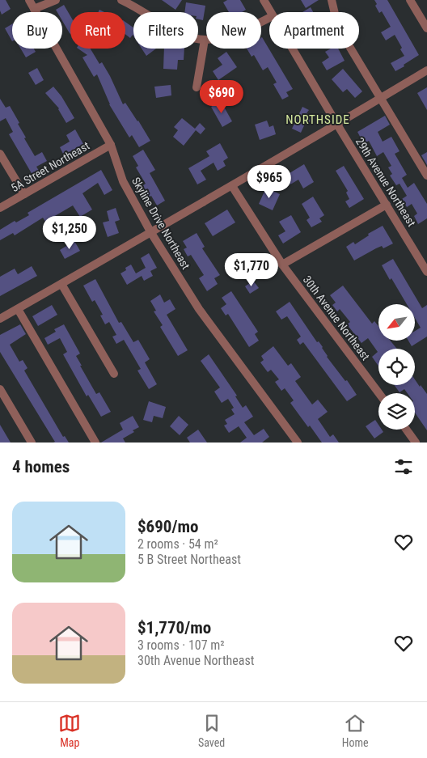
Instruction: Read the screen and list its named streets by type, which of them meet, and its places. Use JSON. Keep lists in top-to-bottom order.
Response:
{
  "streets": {
    "street": [
      "5A Street Northeast",
      "29th Avenue Northeast",
      "Skyline Drive Northeast",
      "30th Avenue Northeast"
    ]
  },
  "crossings": [
    ["5A Street Northeast", "Skyline Drive Northeast"]
  ],
  "districts": ["NORTHSIDE"],
  "north": "bottom left",
  "page": {
    "chip": [
      "Buy",
      "Rent",
      "Filters",
      "New",
      "Apartment"
    ],
    "price": [
      "$690",
      "$965",
      "$1,250",
      "$1,770"
    ],
    "heading": "4 homes",
    "list": [
      {
        "name": "$690/mo",
        "note": "2 rooms · 54 m² · 5 B Street Northeast"
      },
      {
        "name": "$1,770/mo",
        "note": "3 rooms · 107 m² · 30th Avenue Northeast"
      }
    ],
    "tabs": ["Map", "Saved", "Home"]
  }
}
